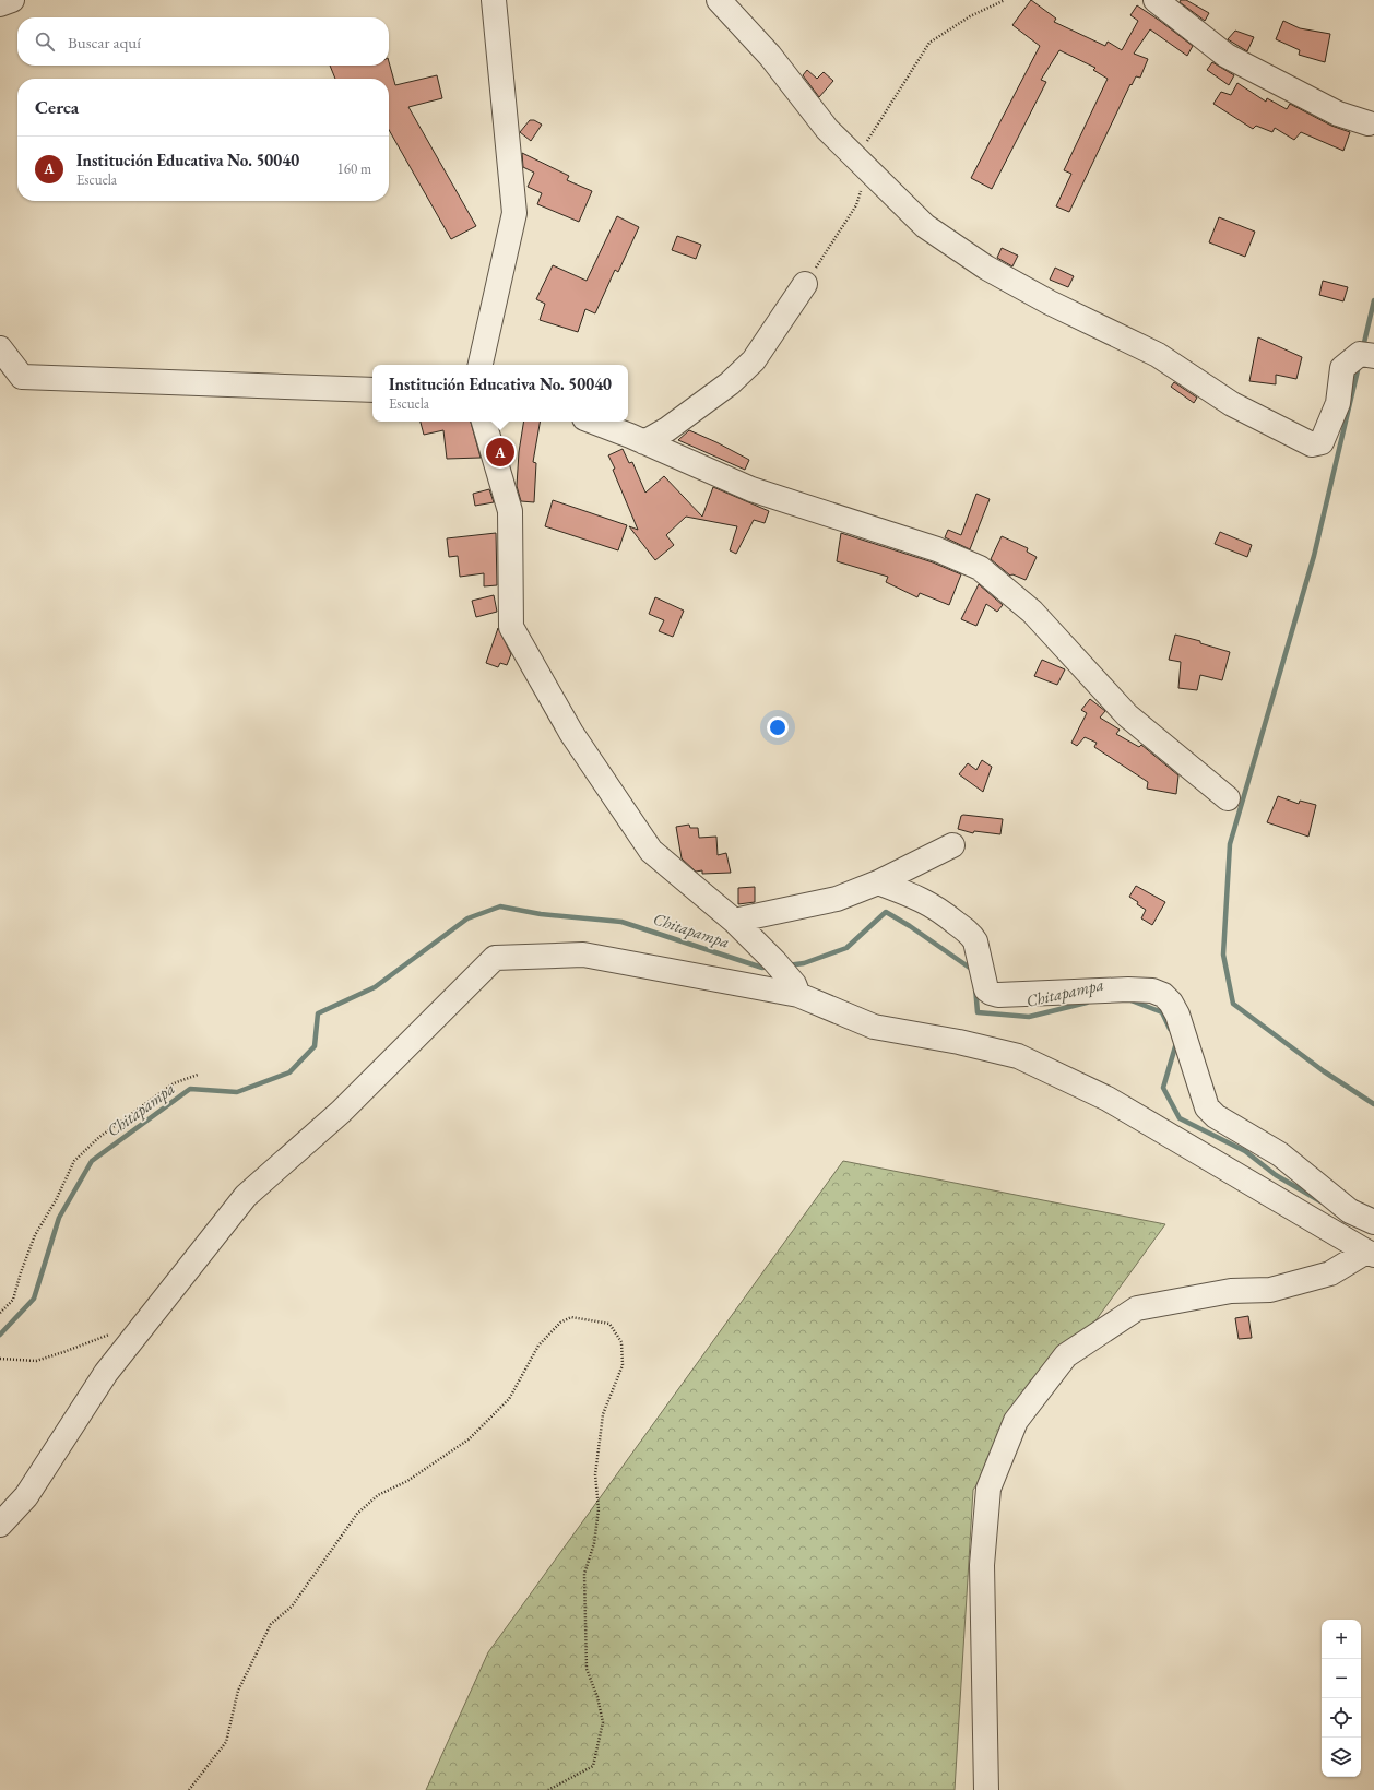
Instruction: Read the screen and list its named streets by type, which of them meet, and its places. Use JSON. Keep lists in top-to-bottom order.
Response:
{
  "water": ["Chitapampa"],
  "page": {
    "search": "Buscar aquí",
    "heading": "Cerca",
    "list": [
      {
        "mark": "A",
        "name": "Institución Educativa No. 50040",
        "note": "Escuela",
        "value": "160 m"
      }
    ],
    "popup": ["Institución Educativa No. 50040", "Escuela"],
    "pins": "A",
    "map_buttons": ["+", "−"]
  }
}
